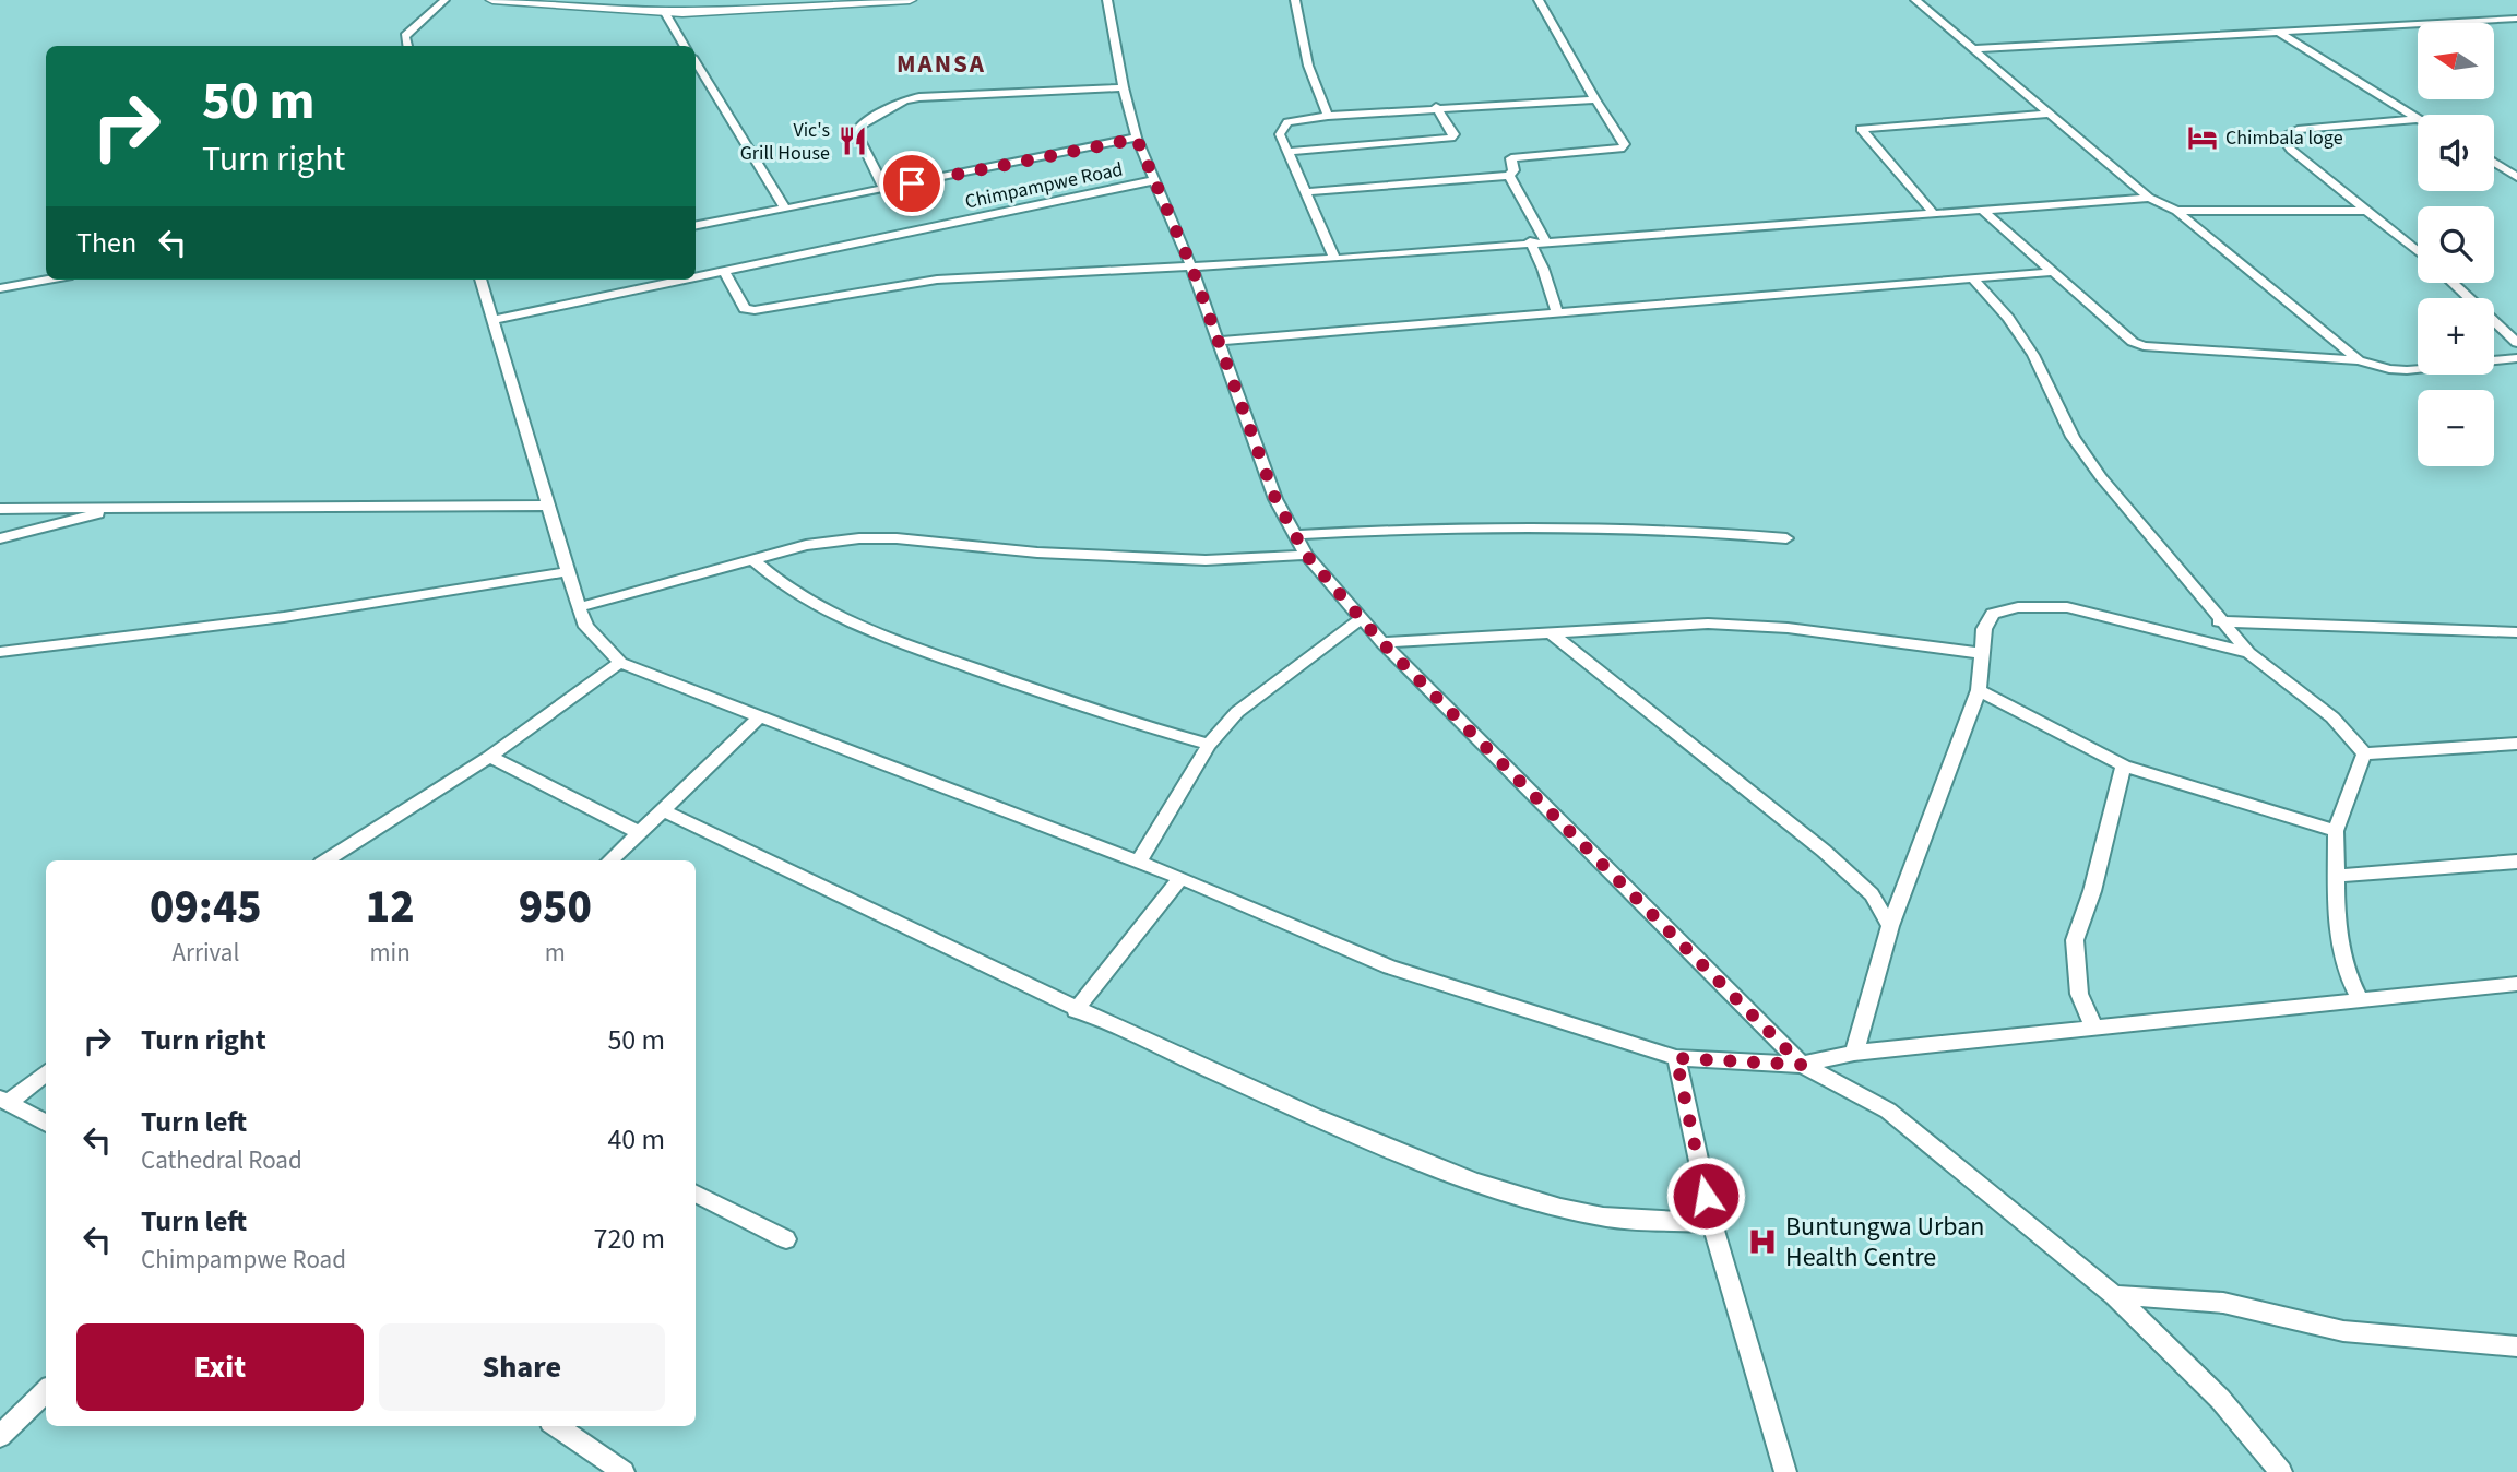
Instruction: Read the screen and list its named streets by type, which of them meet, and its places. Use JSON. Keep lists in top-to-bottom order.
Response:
{
  "streets": {
    "street": ["Chimpampwe Road"]
  },
  "districts": ["MANSA"],
  "places": {
    "hotel": ["Chimbala loge"],
    "restaurant": ["Vic's Grill House"],
    "hospital": ["Buntungwa Urban Health Centre"]
  },
  "north": "left",
  "page": {
    "map_buttons": ["+", "−"],
    "turn": ["50 m", "Turn right"],
    "then": "Then",
    "eta": [
      "09:45",
      "Arrival",
      "12",
      "min",
      "950",
      "m"
    ],
    "list": [
      {
        "name": "Turn right",
        "value": "50 m"
      },
      {
        "name": "Turn left",
        "note": "Cathedral Road",
        "value": "40 m"
      },
      {
        "name": "Turn left",
        "note": "Chimpampwe Road",
        "value": "720 m"
      }
    ],
    "buttons": ["Exit", "Share"]
  }
}
